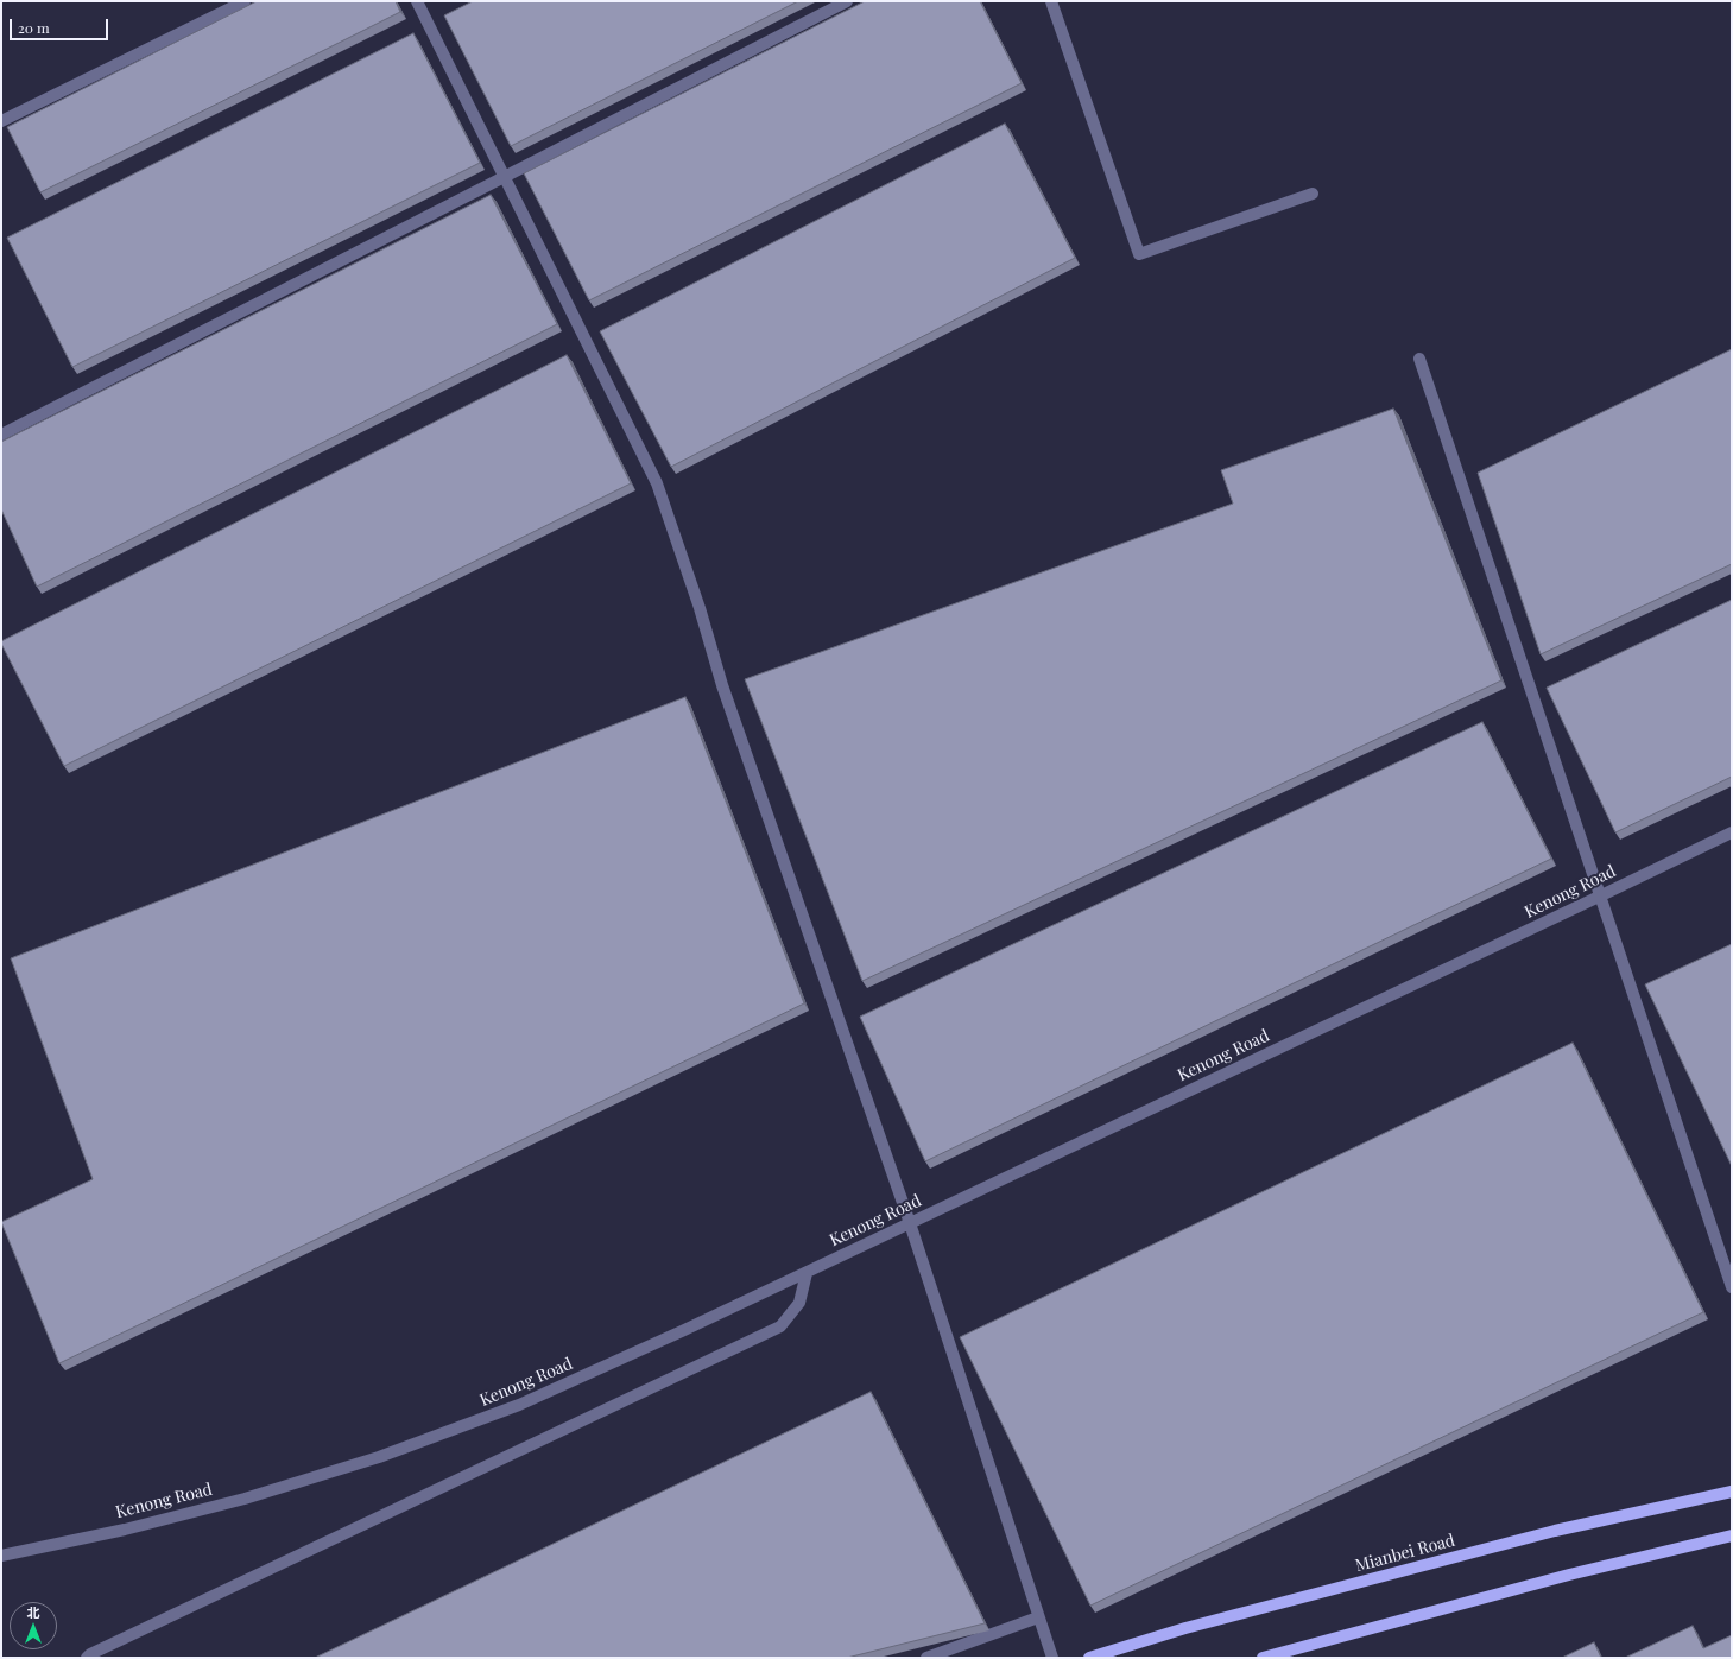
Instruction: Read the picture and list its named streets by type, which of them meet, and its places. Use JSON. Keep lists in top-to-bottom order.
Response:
{
  "streets": {
    "main road": ["Mianbei Road"],
    "street": ["Kenong Road"]
  },
  "scale_bar": "20 m",
  "north": "top"
}
